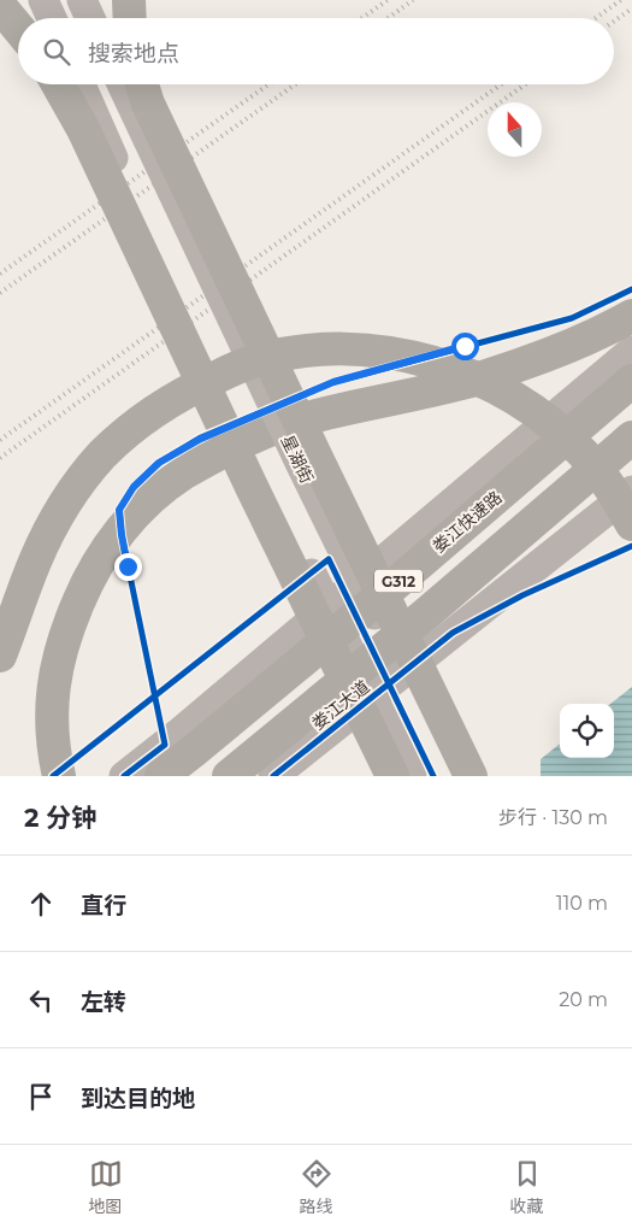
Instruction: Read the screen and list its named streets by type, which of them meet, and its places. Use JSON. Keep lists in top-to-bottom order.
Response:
{
  "streets": {
    "highway": ["娄江快速路", "G312"],
    "main road": ["星湖街", "娄江大道"]
  },
  "north": "top",
  "page": {
    "search": "搜索地点",
    "heading": ["2 分钟", "步行 · 130 m"],
    "list": [
      ["直行", "110 m"],
      ["左转", "20 m"],
      "到达目的地"
    ],
    "nav": ["地图", "路线", "收藏"]
  }
}
